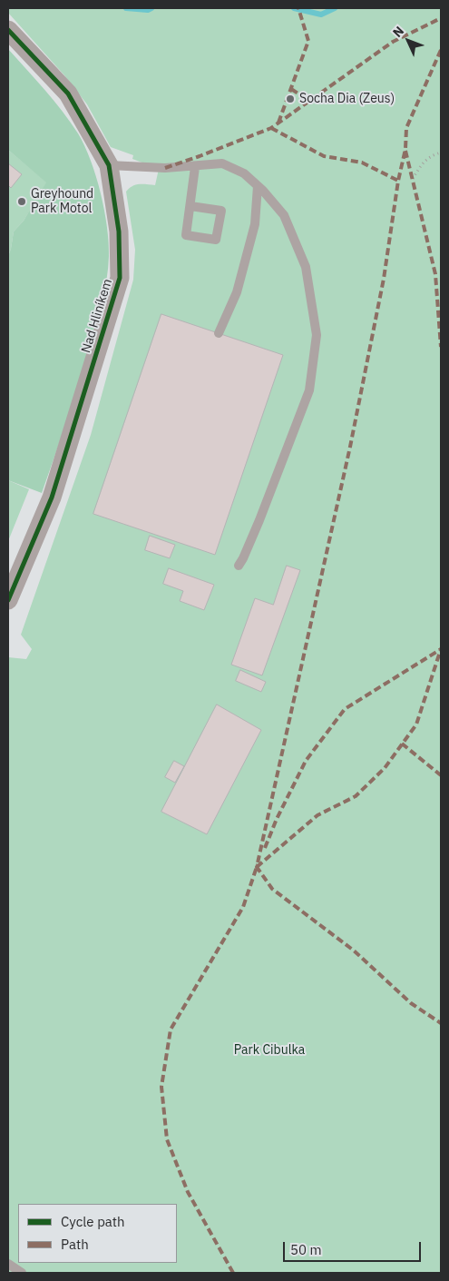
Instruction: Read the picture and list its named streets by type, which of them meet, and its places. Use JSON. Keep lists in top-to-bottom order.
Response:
{
  "streets": {
    "street": ["Nad Hliníkem"]
  },
  "parks": ["Park Cibulka"],
  "places": ["Socha Dia (Zeus)", "Greyhound Park Motol"],
  "legend": ["Cycle path", "Path"],
  "scale_bar": "50 m",
  "north": "top left"
}
